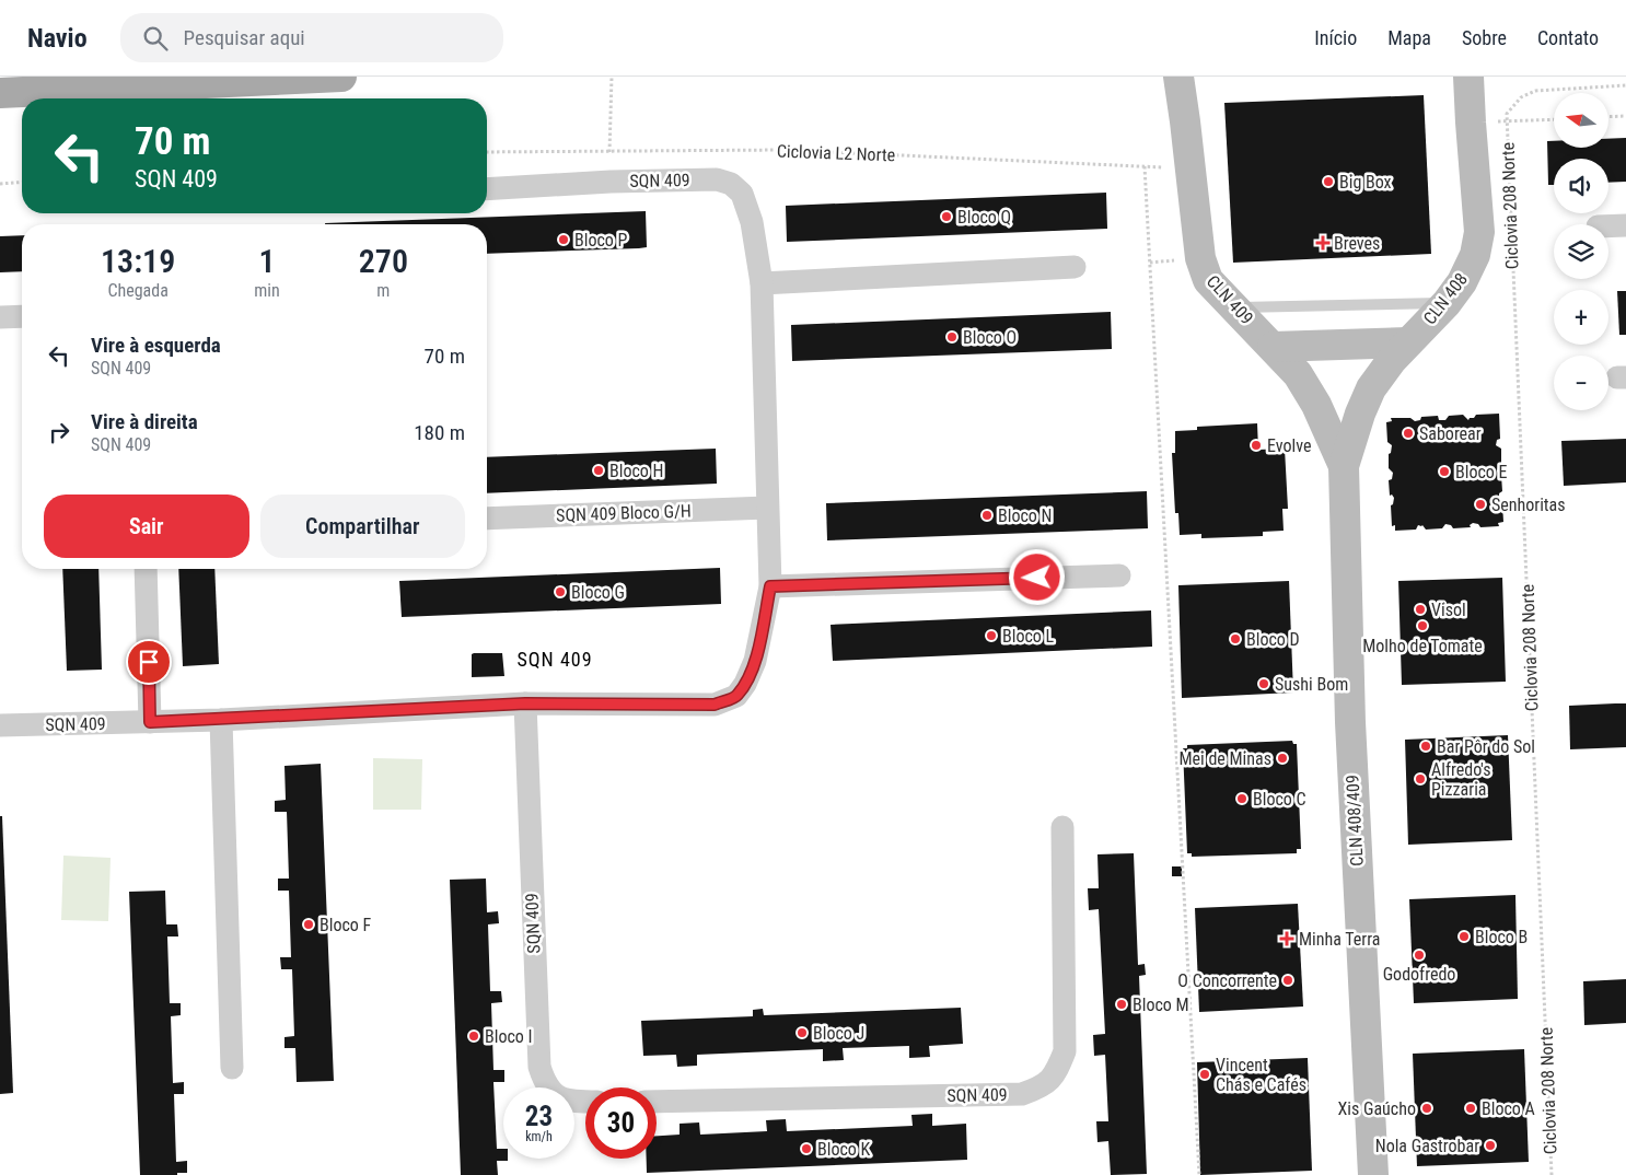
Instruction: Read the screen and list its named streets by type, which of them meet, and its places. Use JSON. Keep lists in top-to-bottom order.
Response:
{
  "streets": {
    "street": [
      "SQN 409",
      "CLN 408",
      "CLN 409",
      "SQN 409 Bloco G/H",
      "CLN 408/409"
    ],
    "path": ["Ciclovia L2 Norte", "Ciclovia 208 Norte"]
  },
  "crossings": [
    ["Ciclovia L2 Norte", "CLN 409"],
    ["SQN 409", "SQN 409 Bloco G/H"],
    ["CLN 408", "CLN 409"],
    ["CLN 408", "CLN 408/409"],
    ["CLN 409", "CLN 408/409"]
  ],
  "districts": ["SQN 409"],
  "places": {
    "other": [
      "Big Box",
      "Bloco Q",
      "Bloco P",
      "Bloco O",
      "Saborear",
      "Evolve",
      "Bloco H",
      "Bloco E",
      "Senhoritas",
      "Bloco N",
      "Bloco G",
      "Visol",
      "Molho de Tomate",
      "Bloco L",
      "Bloco D",
      "Sushi Bom",
      "Bar Pôr do Sol",
      "Mei de Minas",
      "Alfredo's Pizzaria",
      "Bloco C",
      "Bloco F",
      "Bloco B",
      "Godofredo",
      "O Concorrente",
      "Bloco M",
      "Bloco J",
      "Bloco I",
      "Vincent Chás e Cafés",
      "Xis Gaúcho",
      "Bloco A",
      "Nola Gastrobar",
      "Bloco K"
    ],
    "health": ["Breves", "Minha Terra"]
  },
  "north": "left",
  "page": {
    "header": "Navio",
    "search": "Pesquisar aqui",
    "nav": [
      "Início",
      "Mapa",
      "Sobre",
      "Contato"
    ],
    "map_buttons": ["+", "−"],
    "turn": ["70 m", "SQN 409"],
    "eta": [
      "13:19",
      "Chegada",
      "1",
      "min",
      "270",
      "m"
    ],
    "list": [
      {
        "name": "Vire à esquerda",
        "note": "SQN 409",
        "value": "70 m"
      },
      {
        "name": "Vire à direita",
        "note": "SQN 409",
        "value": "180 m"
      }
    ],
    "buttons": ["Sair", "Compartilhar"],
    "speed": "23 km/h",
    "limit": "30"
  }
}
